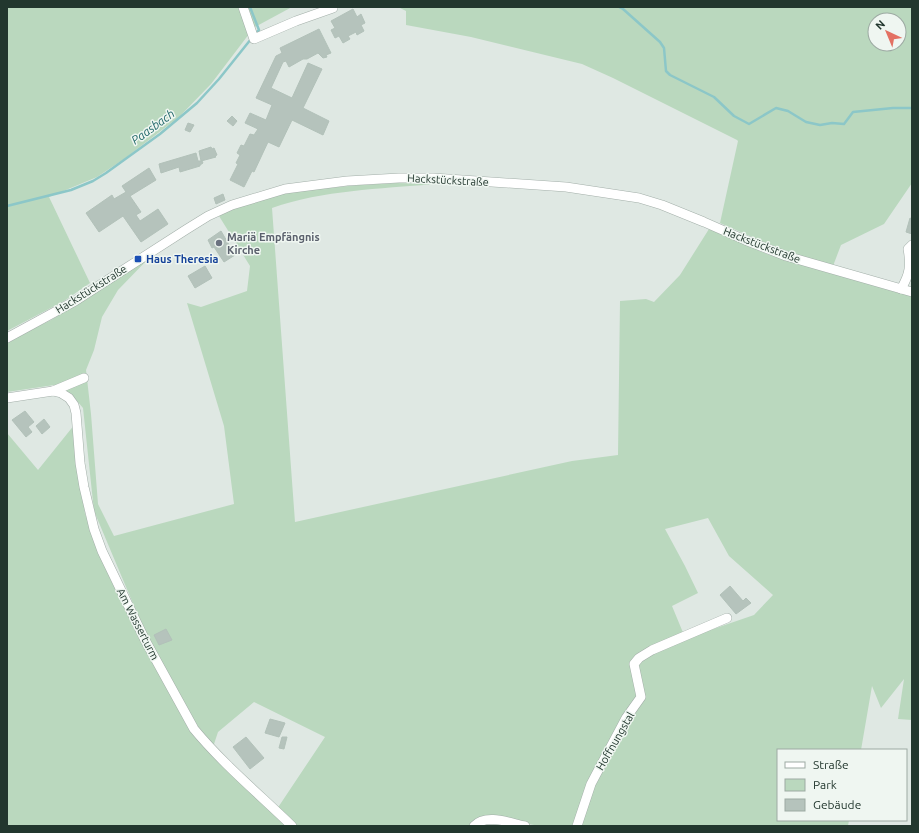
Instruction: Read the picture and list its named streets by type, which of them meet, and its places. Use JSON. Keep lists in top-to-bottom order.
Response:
{
  "streets": {
    "street": ["Hackstückstraße", "Am Wasserturm", "Hoffnungstal"]
  },
  "water": ["Paasbach"],
  "places": {
    "other": ["Mariä Empfängnis Kirche"],
    "transit": ["Haus Theresia"]
  },
  "legend": ["Straße", "Park", "Gebäude"],
  "north": "top left"
}
